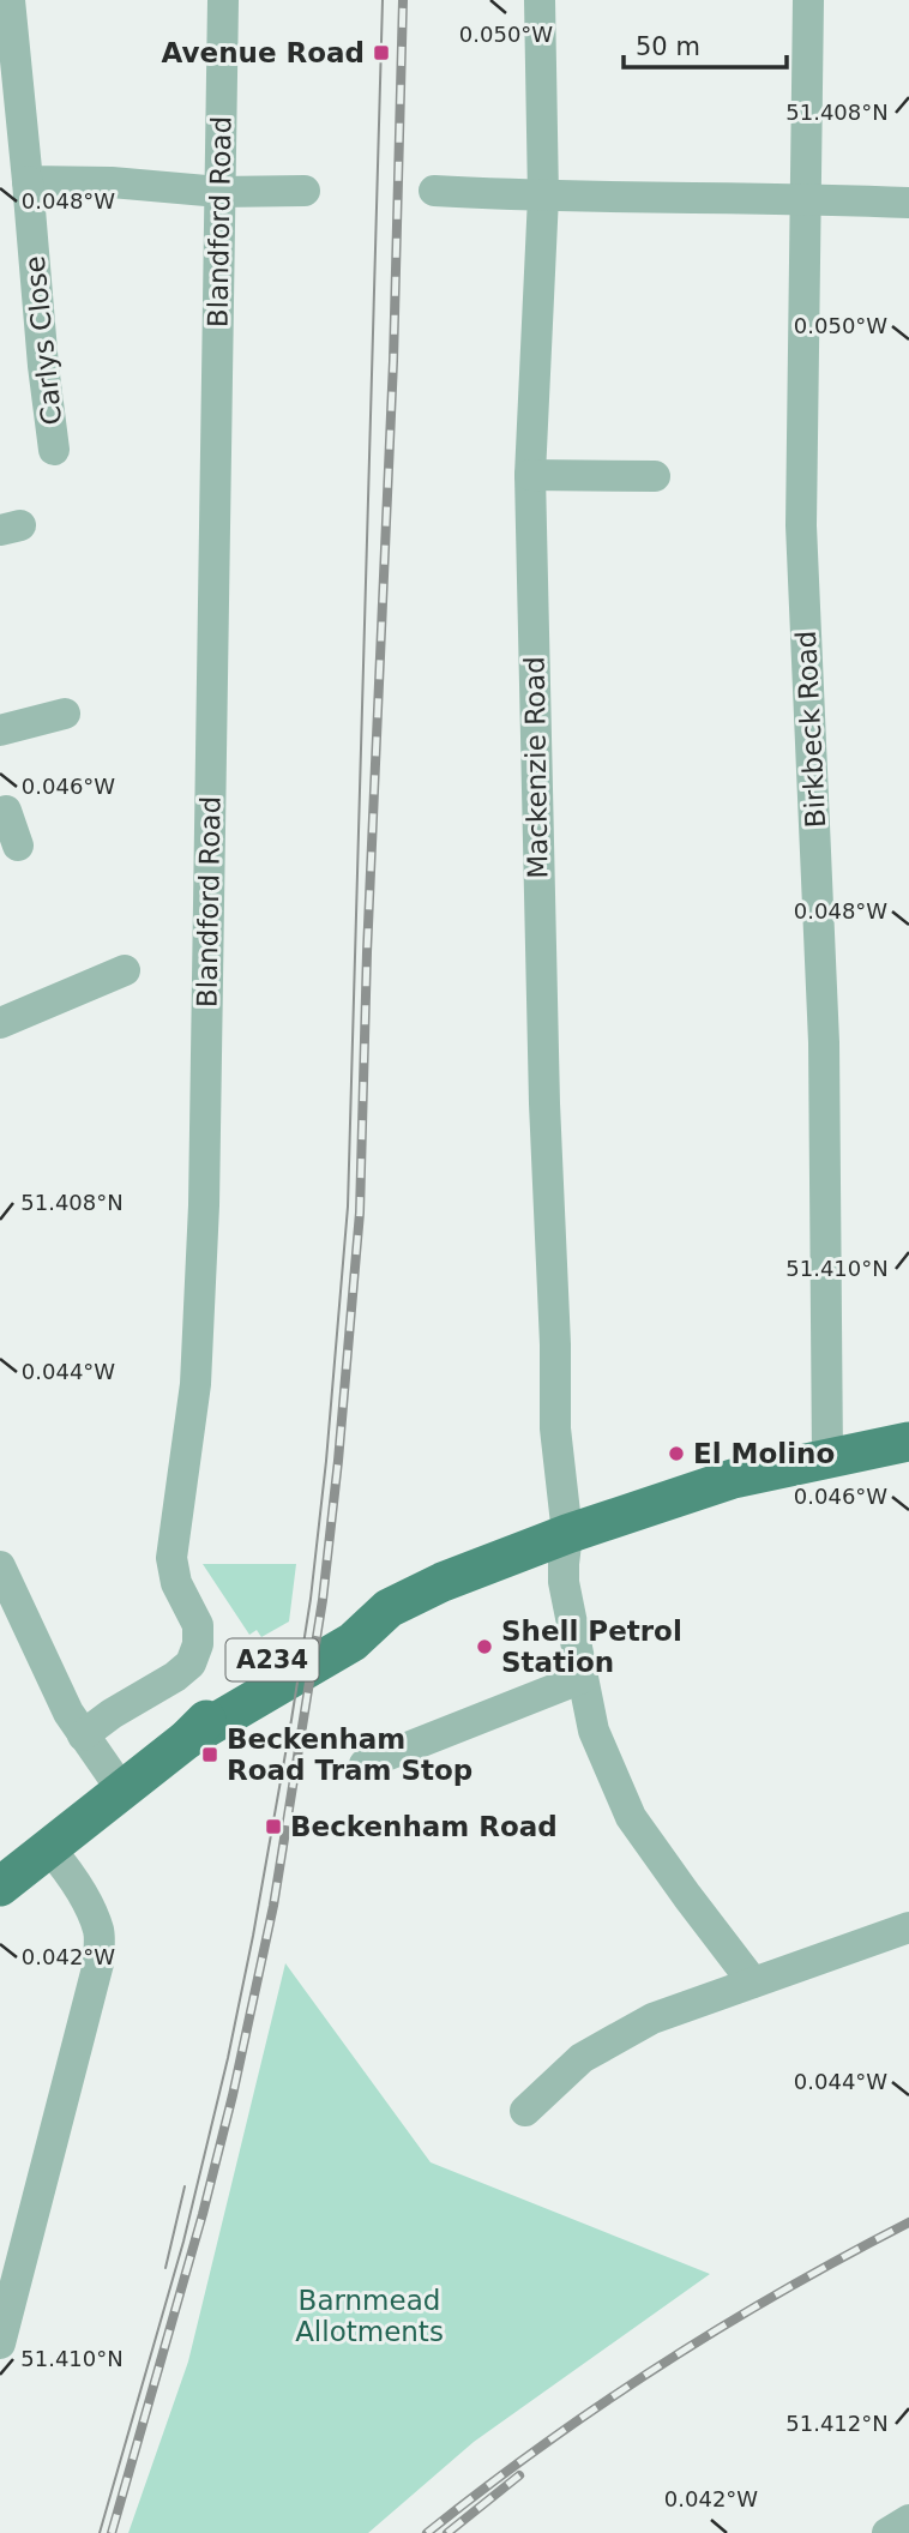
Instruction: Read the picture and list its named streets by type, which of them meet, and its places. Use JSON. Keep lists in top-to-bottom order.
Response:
{
  "streets": {
    "main road": ["A234"],
    "street": [
      "Blandford Road",
      "Carlys Close",
      "Birkbeck Road",
      "Mackenzie Road"
    ]
  },
  "crossings": [
    ["Birkbeck Road", "A234"],
    ["Mackenzie Road", "A234"]
  ],
  "parks": ["Barnmead Allotments"],
  "places": {
    "transit": ["Avenue Road", "Beckenham Road Tram Stop", "Beckenham Road"],
    "other": ["El Molino", "Shell Petrol Station"]
  },
  "scale_bar": "50 m",
  "coordinates": [
    "0.050°W",
    "51.408°N",
    "0.048°W",
    "0.046°W",
    "51.410°N",
    "0.044°W",
    "0.042°W",
    "51.412°N"
  ]
}
